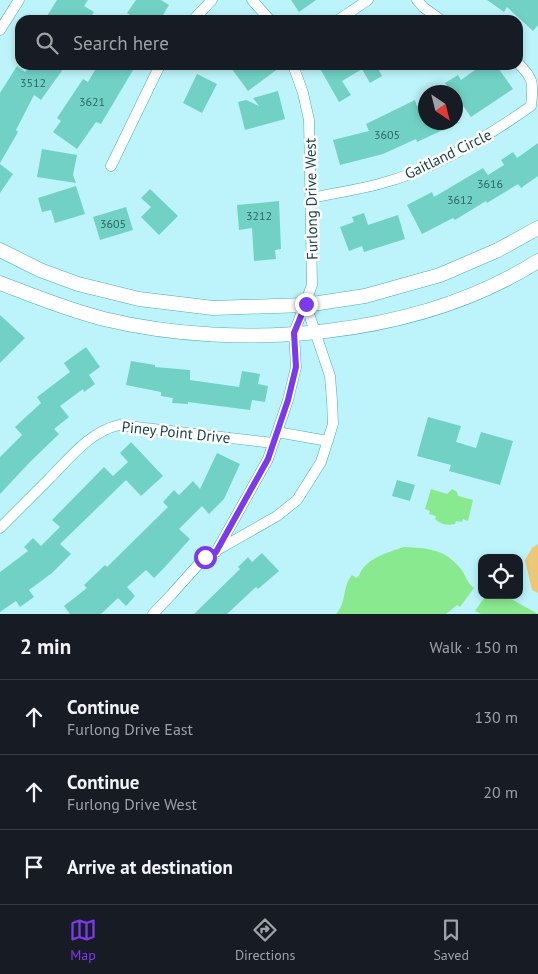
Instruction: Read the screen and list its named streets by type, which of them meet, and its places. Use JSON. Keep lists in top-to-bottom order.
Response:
{
  "streets": {
    "street": ["Gaitland Circle", "Furlong Drive West", "Piney Point Drive"]
  },
  "crossings": [
    ["Gaitland Circle", "Furlong Drive West"]
  ],
  "house_numbers": [
    "3512",
    "3621",
    "3605",
    "3616",
    "3612",
    "3212",
    "3605"
  ],
  "north": "bottom right",
  "page": {
    "search": "Search here",
    "heading": ["2 min", "Walk · 150 m"],
    "list": [
      ["Continue", "Furlong Drive East", "130 m"],
      ["Continue", "Furlong Drive West", "20 m"],
      "Arrive at destination"
    ],
    "nav": ["Map", "Directions", "Saved"]
  }
}
